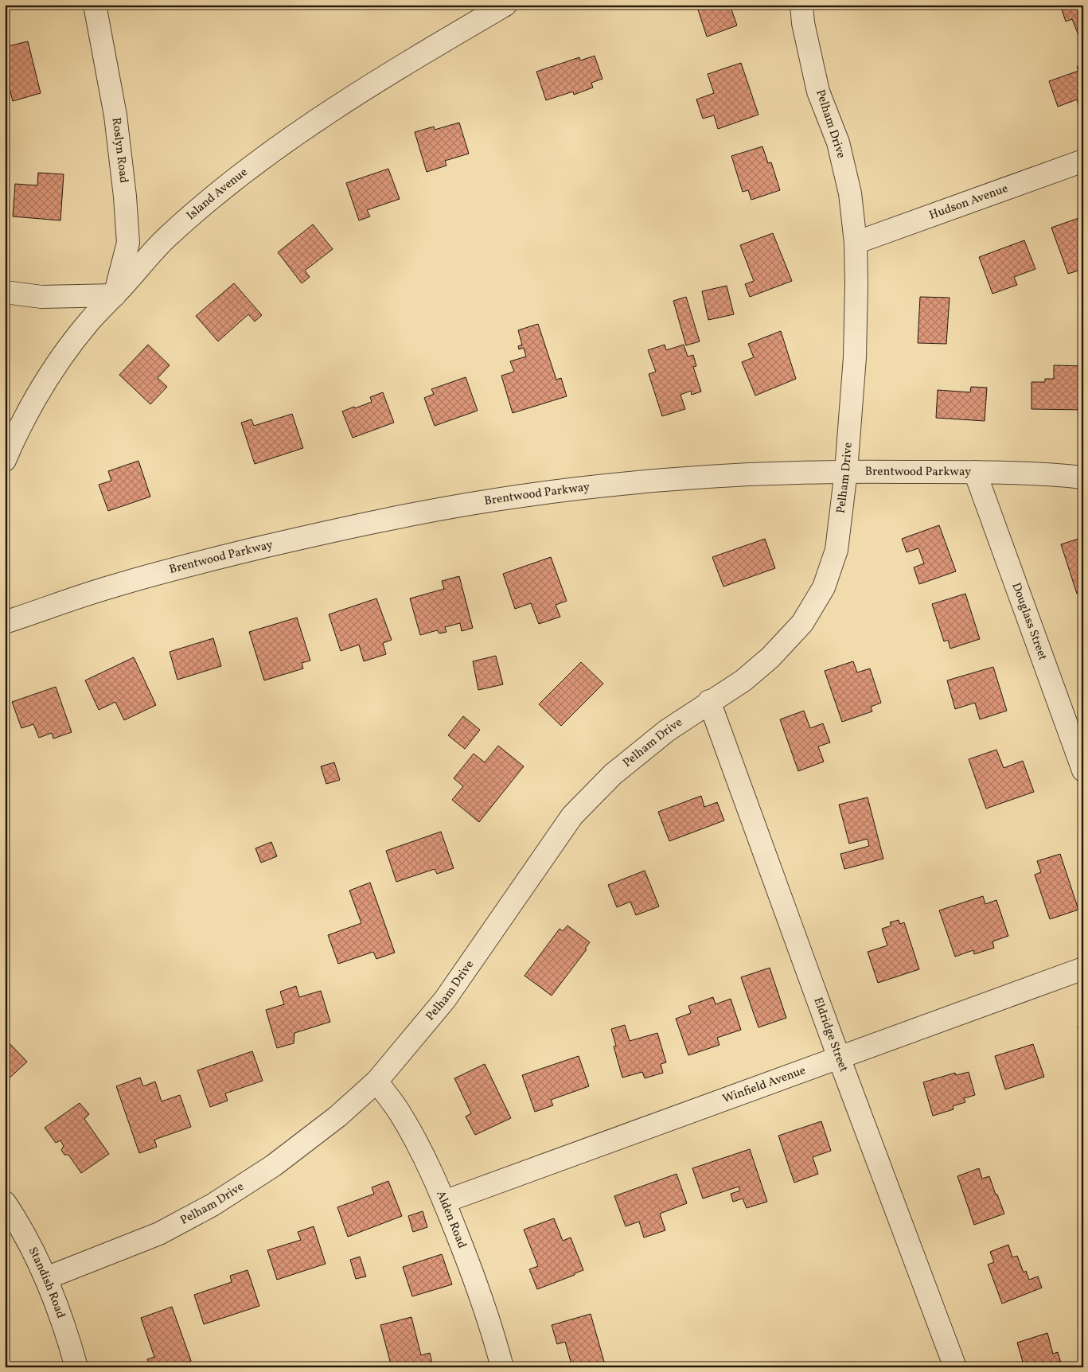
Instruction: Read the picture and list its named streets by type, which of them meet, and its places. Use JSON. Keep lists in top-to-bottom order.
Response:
{
  "streets": {
    "street": [
      "Pelham Drive",
      "Roslyn Road",
      "Island Avenue",
      "Hudson Avenue",
      "Brentwood Parkway",
      "Douglass Street",
      "Eldridge Street",
      "Winfield Avenue",
      "Alden Road",
      "Standish Road"
    ]
  },
  "crossings": [
    ["Pelham Drive", "Hudson Avenue"],
    ["Pelham Drive", "Brentwood Parkway"],
    ["Pelham Drive", "Eldridge Street"],
    ["Pelham Drive", "Alden Road"],
    ["Pelham Drive", "Standish Road"],
    ["Roslyn Road", "Island Avenue"],
    ["Brentwood Parkway", "Douglass Street"],
    ["Eldridge Street", "Winfield Avenue"],
    ["Winfield Avenue", "Alden Road"]
  ]
}
